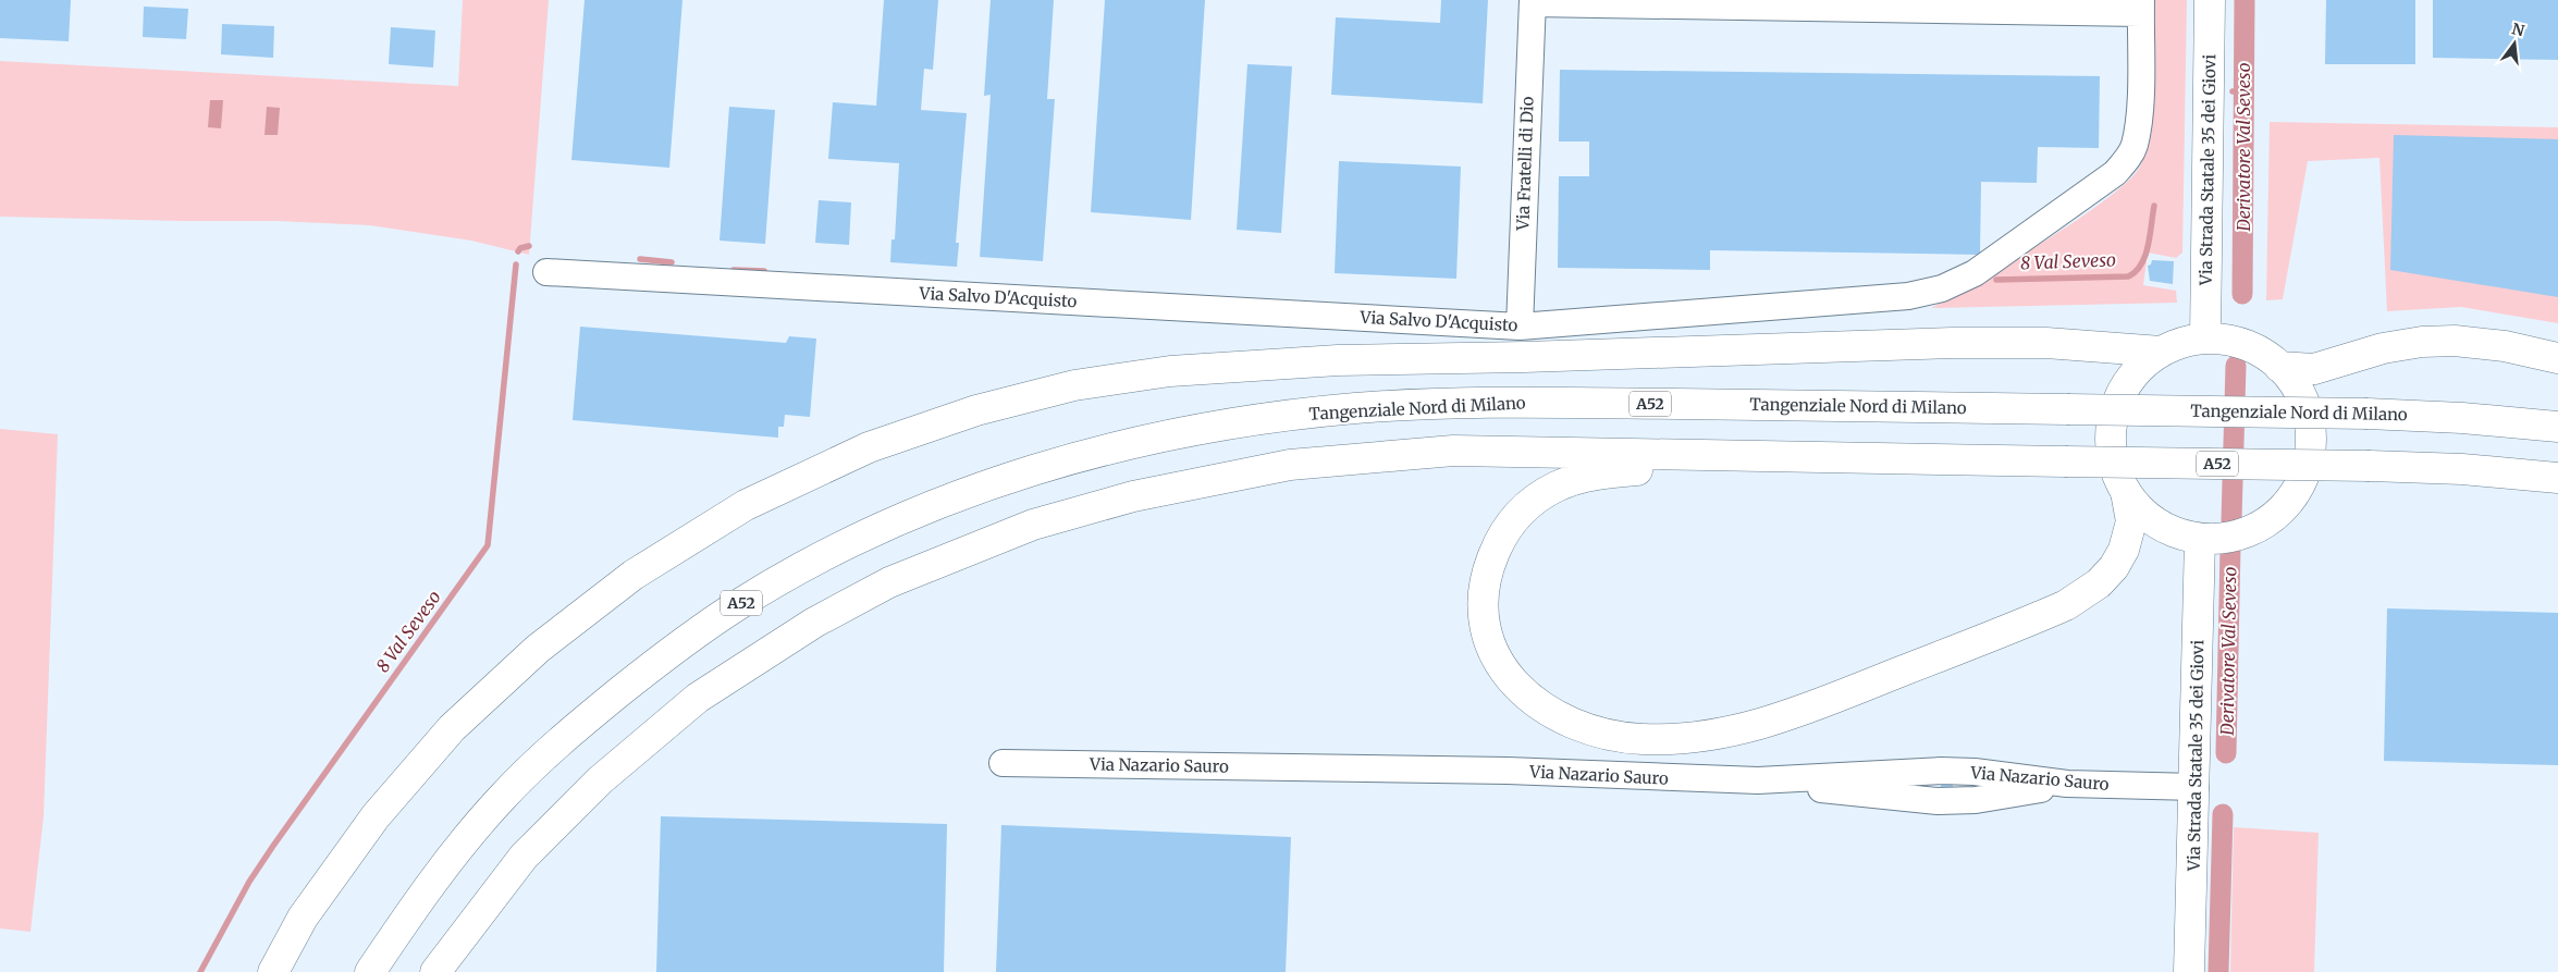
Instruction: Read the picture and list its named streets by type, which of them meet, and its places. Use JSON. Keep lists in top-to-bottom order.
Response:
{
  "streets": {
    "main road": ["Via Strada Statale 35 dei Giovi", "A52", "Tangenziale Nord di Milano"],
    "street": ["Via Fratelli di Dio", "Via Salvo D'Acquisto", "Via Nazario Sauro"]
  },
  "crossings": [
    ["Via Fratelli di Dio", "Via Salvo D'Acquisto"],
    ["Via Strada Statale 35 dei Giovi", "Via Nazario Sauro"]
  ],
  "water": ["Derivatore Val Seveso", "8 Val Seveso"],
  "north": "top"
}
